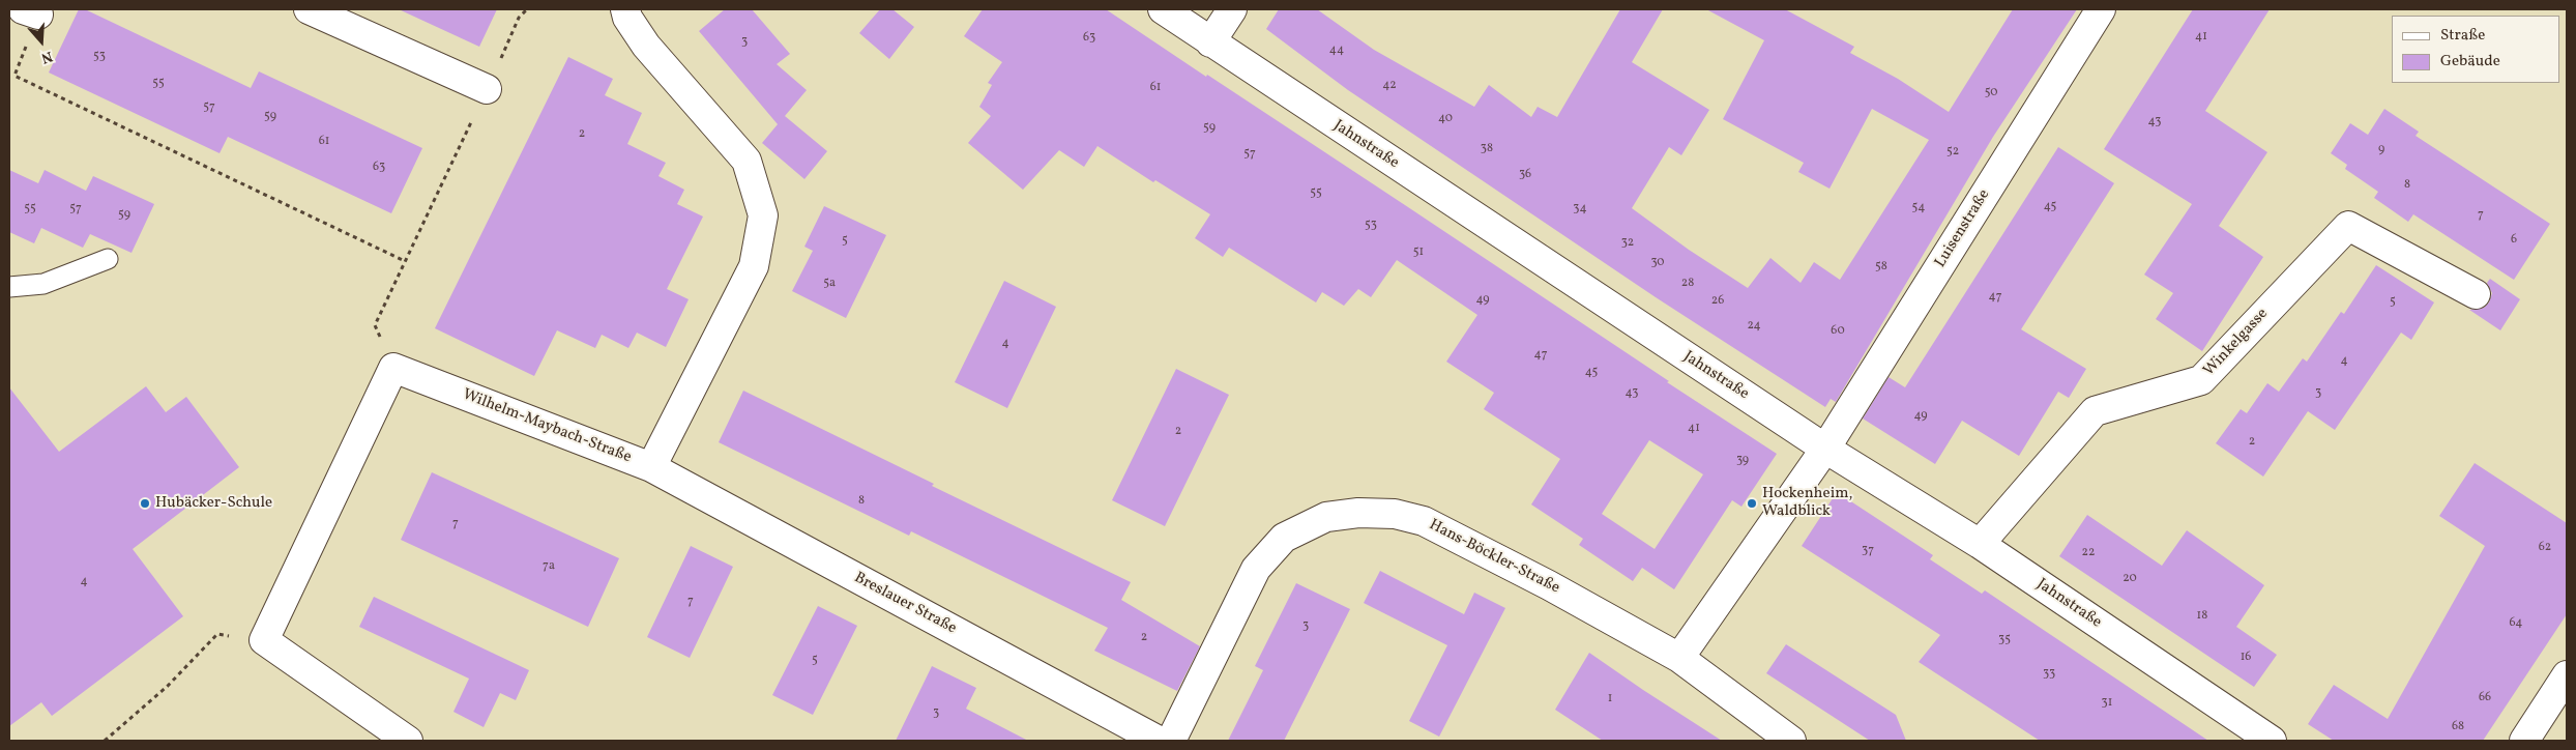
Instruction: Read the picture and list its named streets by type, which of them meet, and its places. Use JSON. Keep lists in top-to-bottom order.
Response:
{
  "streets": {
    "street": [
      "Jahnstraße",
      "Luisenstraße",
      "Winkelgasse",
      "Wilhelm-Maybach-Straße",
      "Hans-Böckler-Straße",
      "Breslauer Straße"
    ]
  },
  "crossings": [
    ["Jahnstraße", "Luisenstraße"],
    ["Jahnstraße", "Winkelgasse"],
    ["Wilhelm-Maybach-Straße", "Breslauer Straße"]
  ],
  "places": ["Hubäcker-Schule", "Hockenheim, Waldblick"],
  "house_numbers": [
    "41",
    "63",
    "3",
    "44",
    "53",
    "55",
    "42",
    "61",
    "50",
    "57",
    "59",
    "40",
    "43",
    "59",
    "2",
    "61",
    "38",
    "9",
    "52",
    "57",
    "63",
    "36",
    "8",
    "55",
    "45",
    "54",
    "55",
    "57",
    "34",
    "59",
    "7",
    "53",
    "6",
    "5",
    "32",
    "51",
    "30",
    "58",
    "5a",
    "28",
    "47",
    "49",
    "26",
    "5",
    "24",
    "60",
    "4",
    "47",
    "4",
    "45",
    "43",
    "3",
    "49",
    "41",
    "2",
    "2",
    "39",
    "8",
    "7",
    "62",
    "37",
    "22",
    "7a",
    "20",
    "4",
    "7",
    "18",
    "64",
    "3",
    "2",
    "35",
    "16",
    "5",
    "33",
    "66",
    "1",
    "31",
    "3",
    "68"
  ],
  "legend": ["Straße", "Gebäude"],
  "north": "bottom"
}
